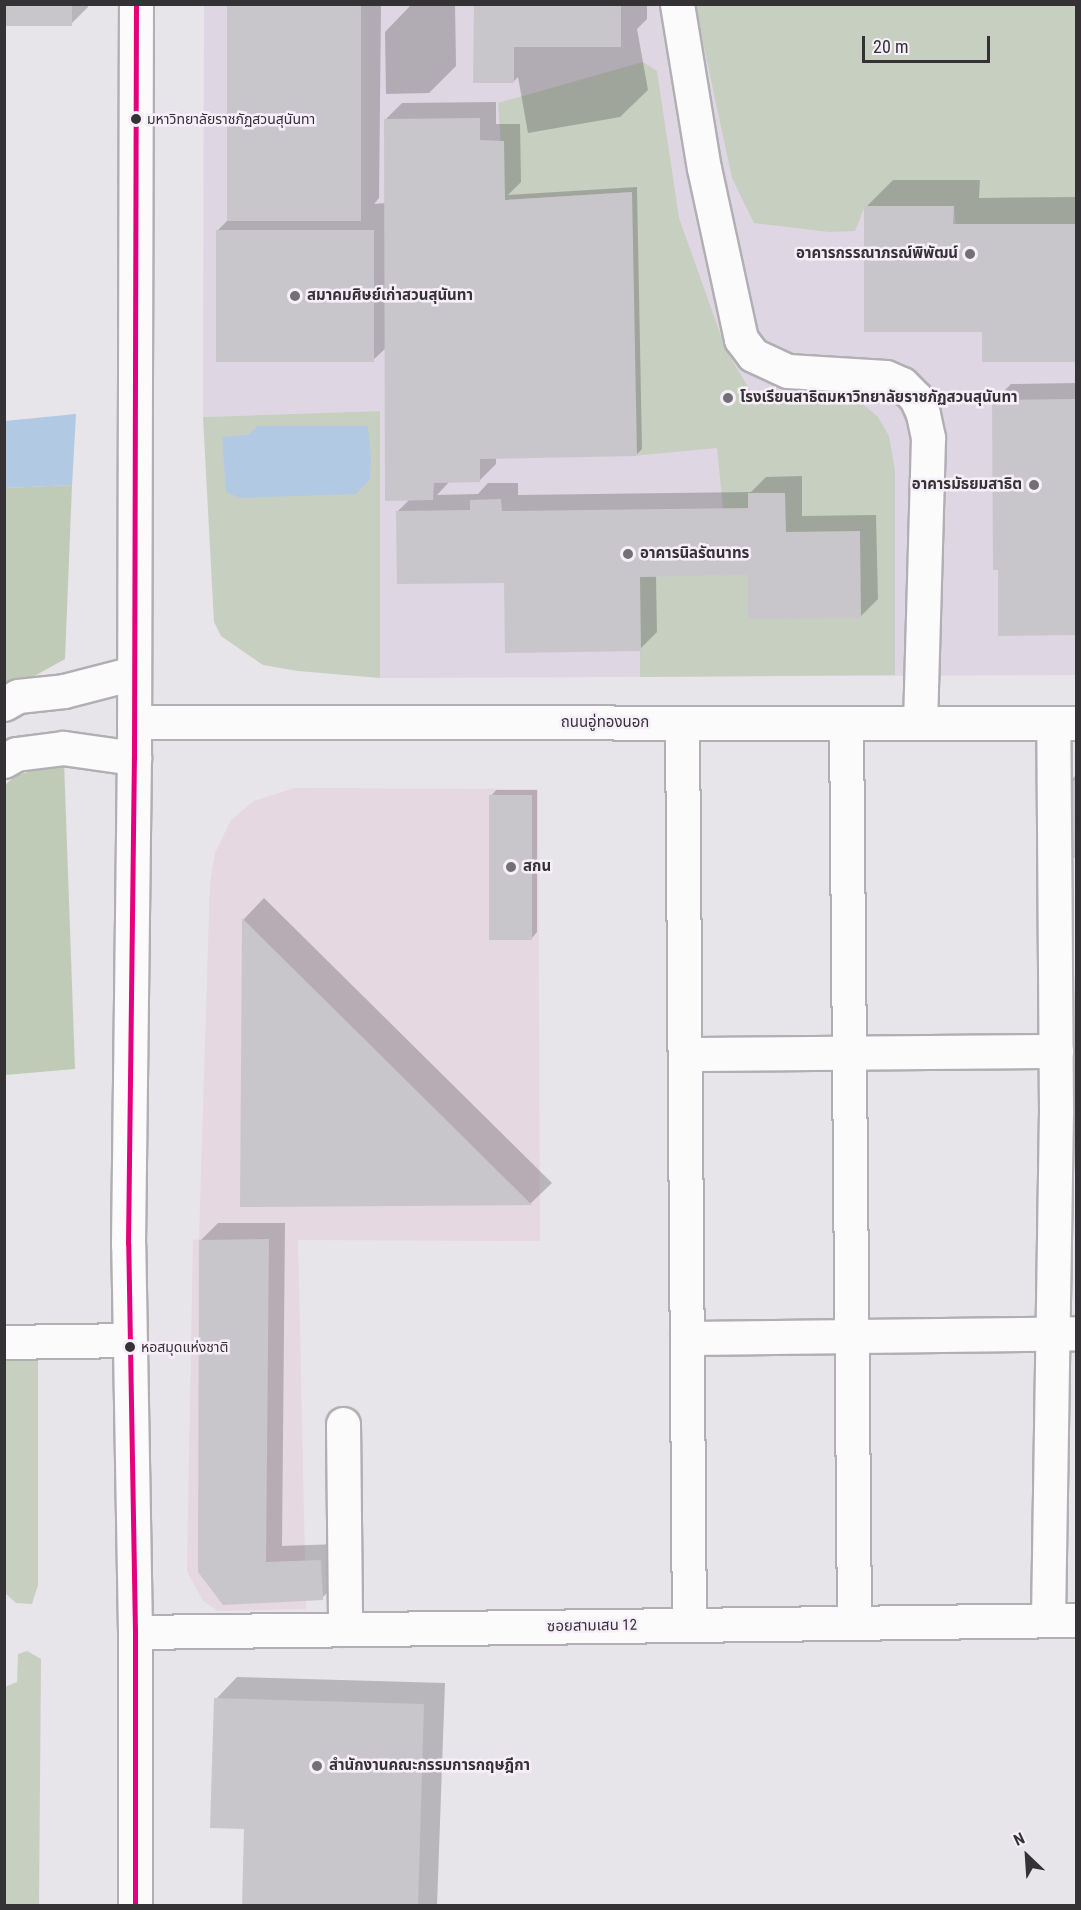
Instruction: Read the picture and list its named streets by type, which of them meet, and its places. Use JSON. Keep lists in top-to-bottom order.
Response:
{
  "streets": {
    "street": ["ถนนอู่ทองนอก", "ซอยสามเสน 12"]
  },
  "places": [
    "มหาวิทยาลัยราชภัฏสวนสุนันทา",
    "อาคารกรรณาภรณ์พิพัฒน์",
    "สมาคมศิษย์เก่าสวนสุนันทา",
    "โรงเรียนสาธิตมหาวิทยาลัยราชภัฏสวนสุนันทา",
    "อาคารมัธยมสาธิต",
    "อาคารนิลรัตนาทร",
    "สกน",
    "หอสมุดแห่งชาติ",
    "สำนักงานคณะกรรมการกฤษฎีกา"
  ],
  "scale_bar": "20 m",
  "north": "top left"
}
